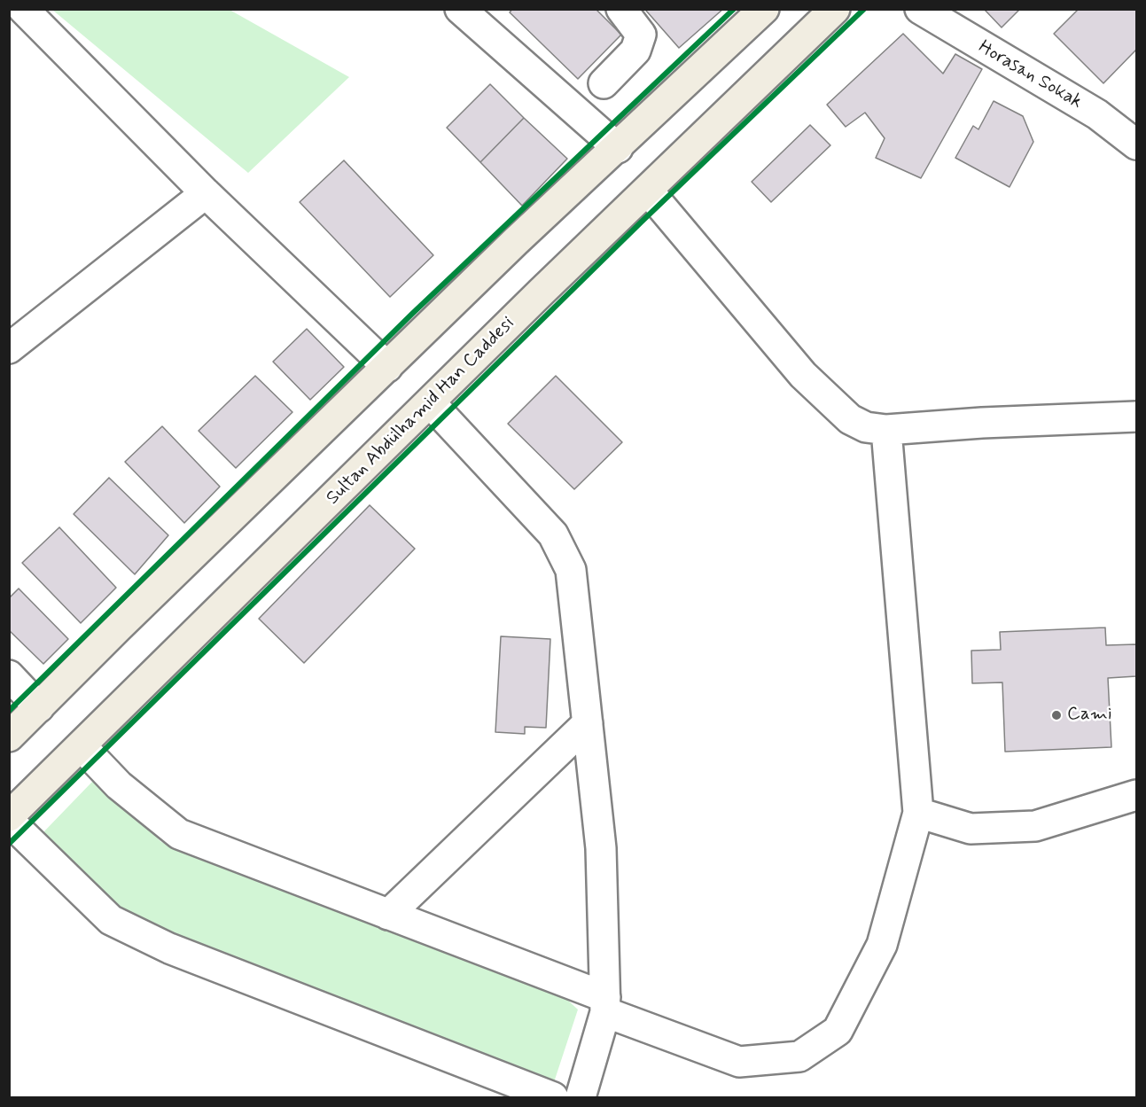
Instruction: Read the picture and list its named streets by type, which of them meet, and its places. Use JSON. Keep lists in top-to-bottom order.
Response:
{
  "streets": {
    "main road": ["Sultan Abdülhamid Han Caddesi"],
    "street": ["Horasan Sokak"]
  },
  "places": ["Cami"]
}
